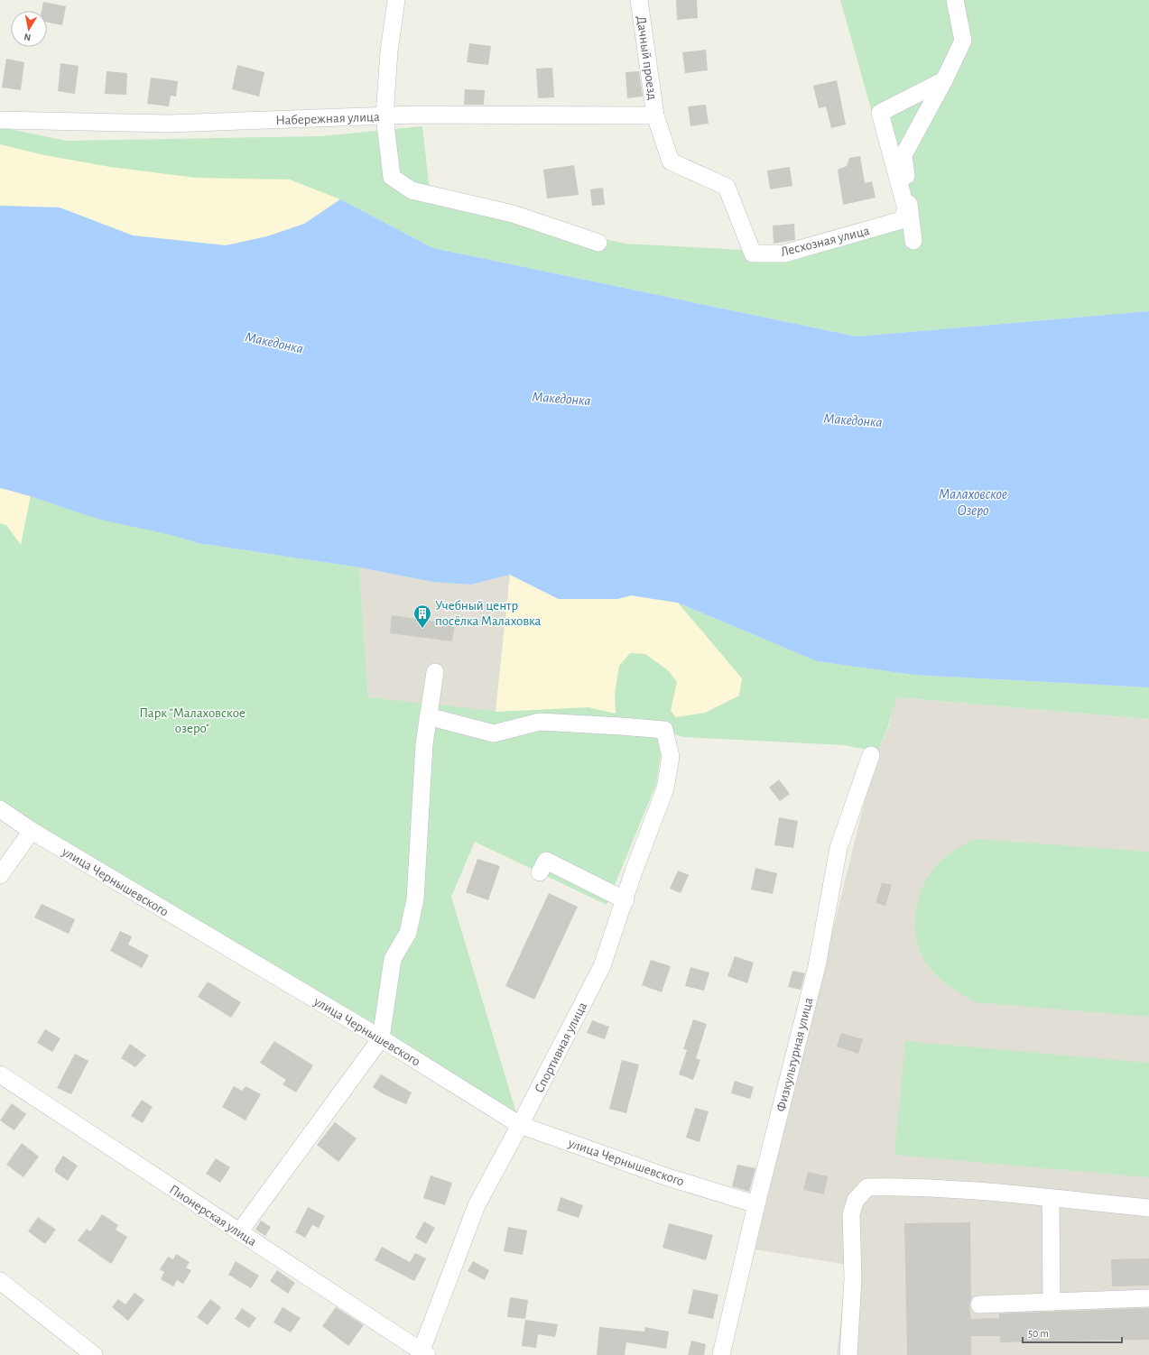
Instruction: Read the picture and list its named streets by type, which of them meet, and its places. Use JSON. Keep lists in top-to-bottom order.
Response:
{
  "streets": {
    "street": [
      "Дачный проезд",
      "Набережная улица",
      "Лесхозная улица",
      "улица Чернышевского",
      "Спортивная улица",
      "Физкультурная улица",
      "Пионерская улица"
    ]
  },
  "crossings": [
    ["Дачный проезд", "Набережная улица"],
    ["Дачный проезд", "Лесхозная улица"],
    ["Набережная улица", "Лесхозная улица"],
    ["улица Чернышевского", "Спортивная улица"],
    ["улица Чернышевского", "Физкультурная улица"],
    ["Спортивная улица", "Пионерская улица"]
  ],
  "water": ["Македонка", "Малаховское Озеро"],
  "parks": ["Парк \"Малаховское озеро\""],
  "places": {
    "building": ["Учебный центр посёлка Малаховка"]
  },
  "scale_bar": "50 m",
  "north": "bottom"
}
